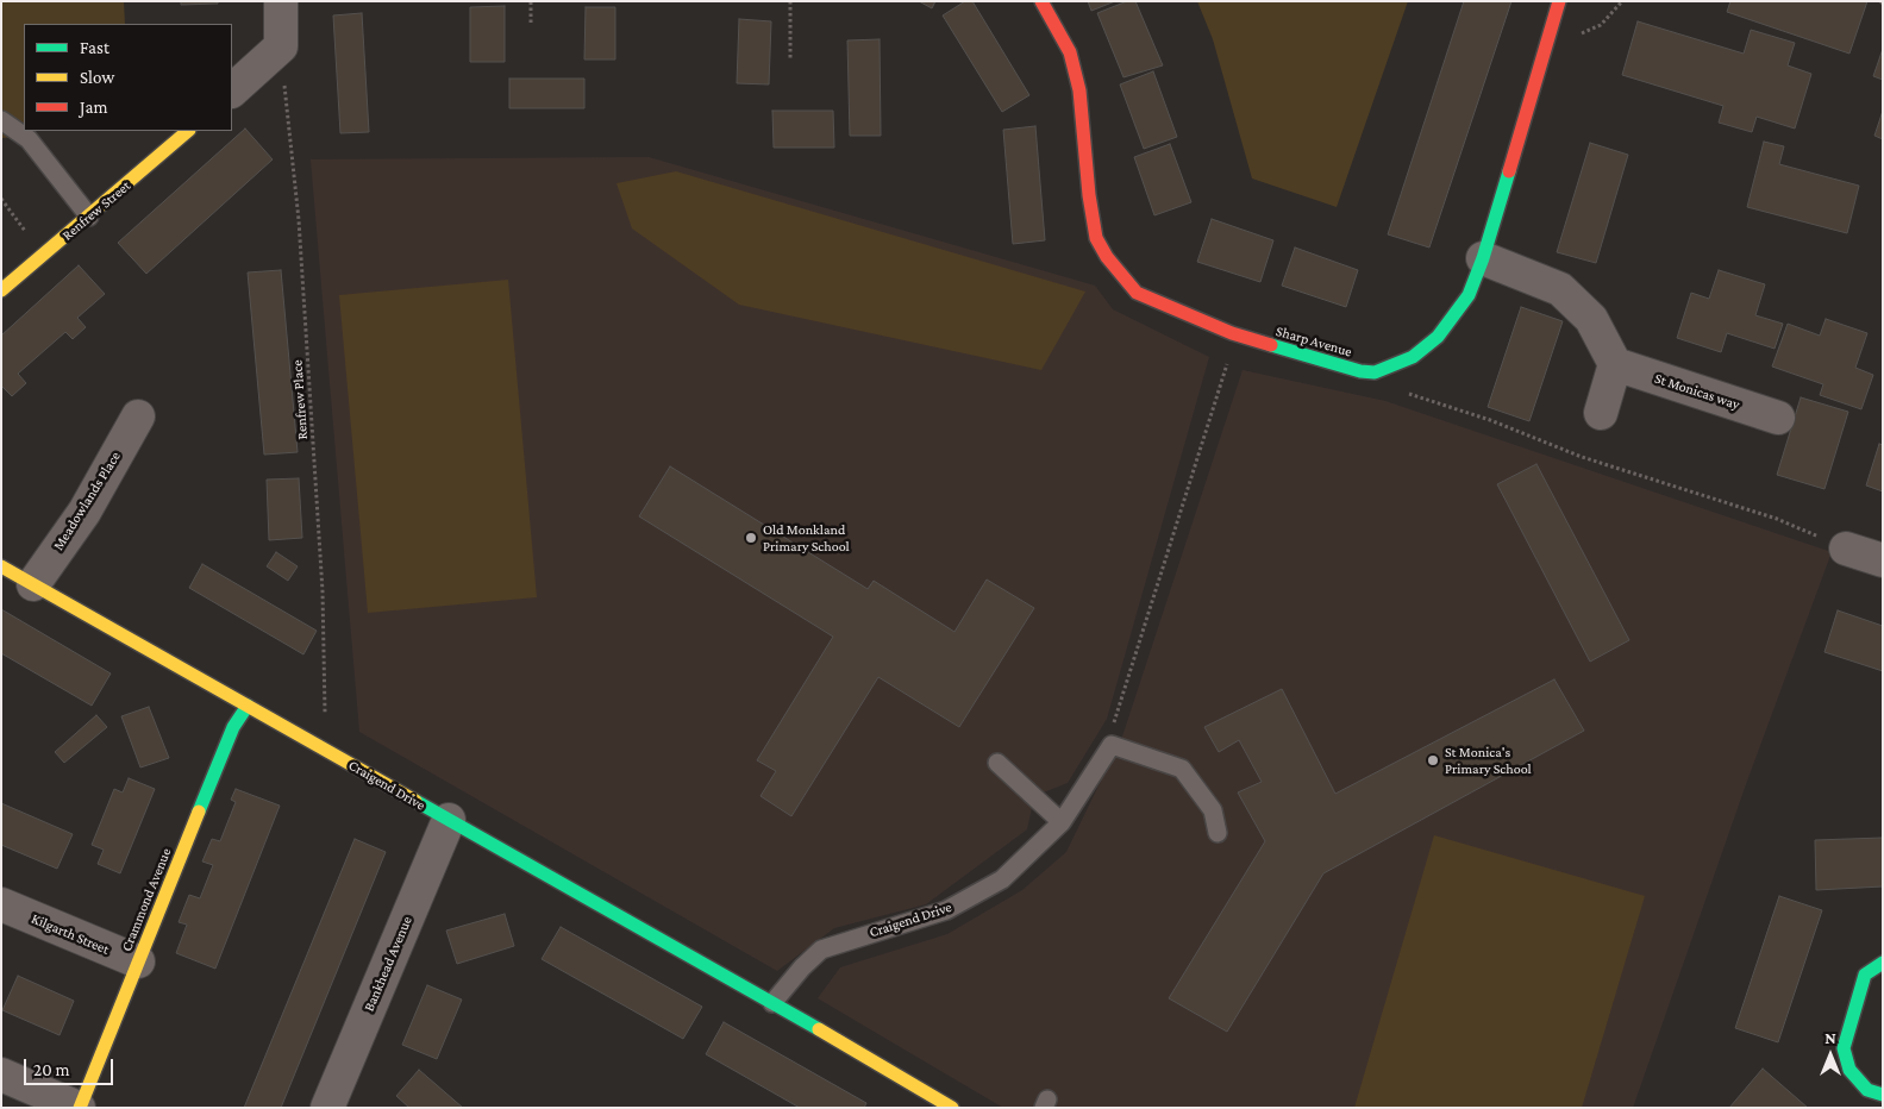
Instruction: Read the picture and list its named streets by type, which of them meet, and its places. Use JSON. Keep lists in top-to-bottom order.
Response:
{
  "streets": {
    "street": [
      "Renfrew Street",
      "Sharp Avenue",
      "St Monicas way",
      "Meadowlands Place",
      "Craigend Drive",
      "Crammond Avenue",
      "Kilgarth Street",
      "Bankhead Avenue"
    ],
    "path": ["Renfrew Place"]
  },
  "crossings": [
    ["Renfrew Place", "Craigend Drive"],
    ["Meadowlands Place", "Craigend Drive"],
    ["Craigend Drive", "Crammond Avenue"],
    ["Craigend Drive", "Bankhead Avenue"],
    ["Crammond Avenue", "Kilgarth Street"]
  ],
  "places": ["Old Monkland Primary School", "St Monica's Primary School"],
  "legend": ["Fast", "Slow", "Jam"],
  "scale_bar": "20 m",
  "north": "top"
}
